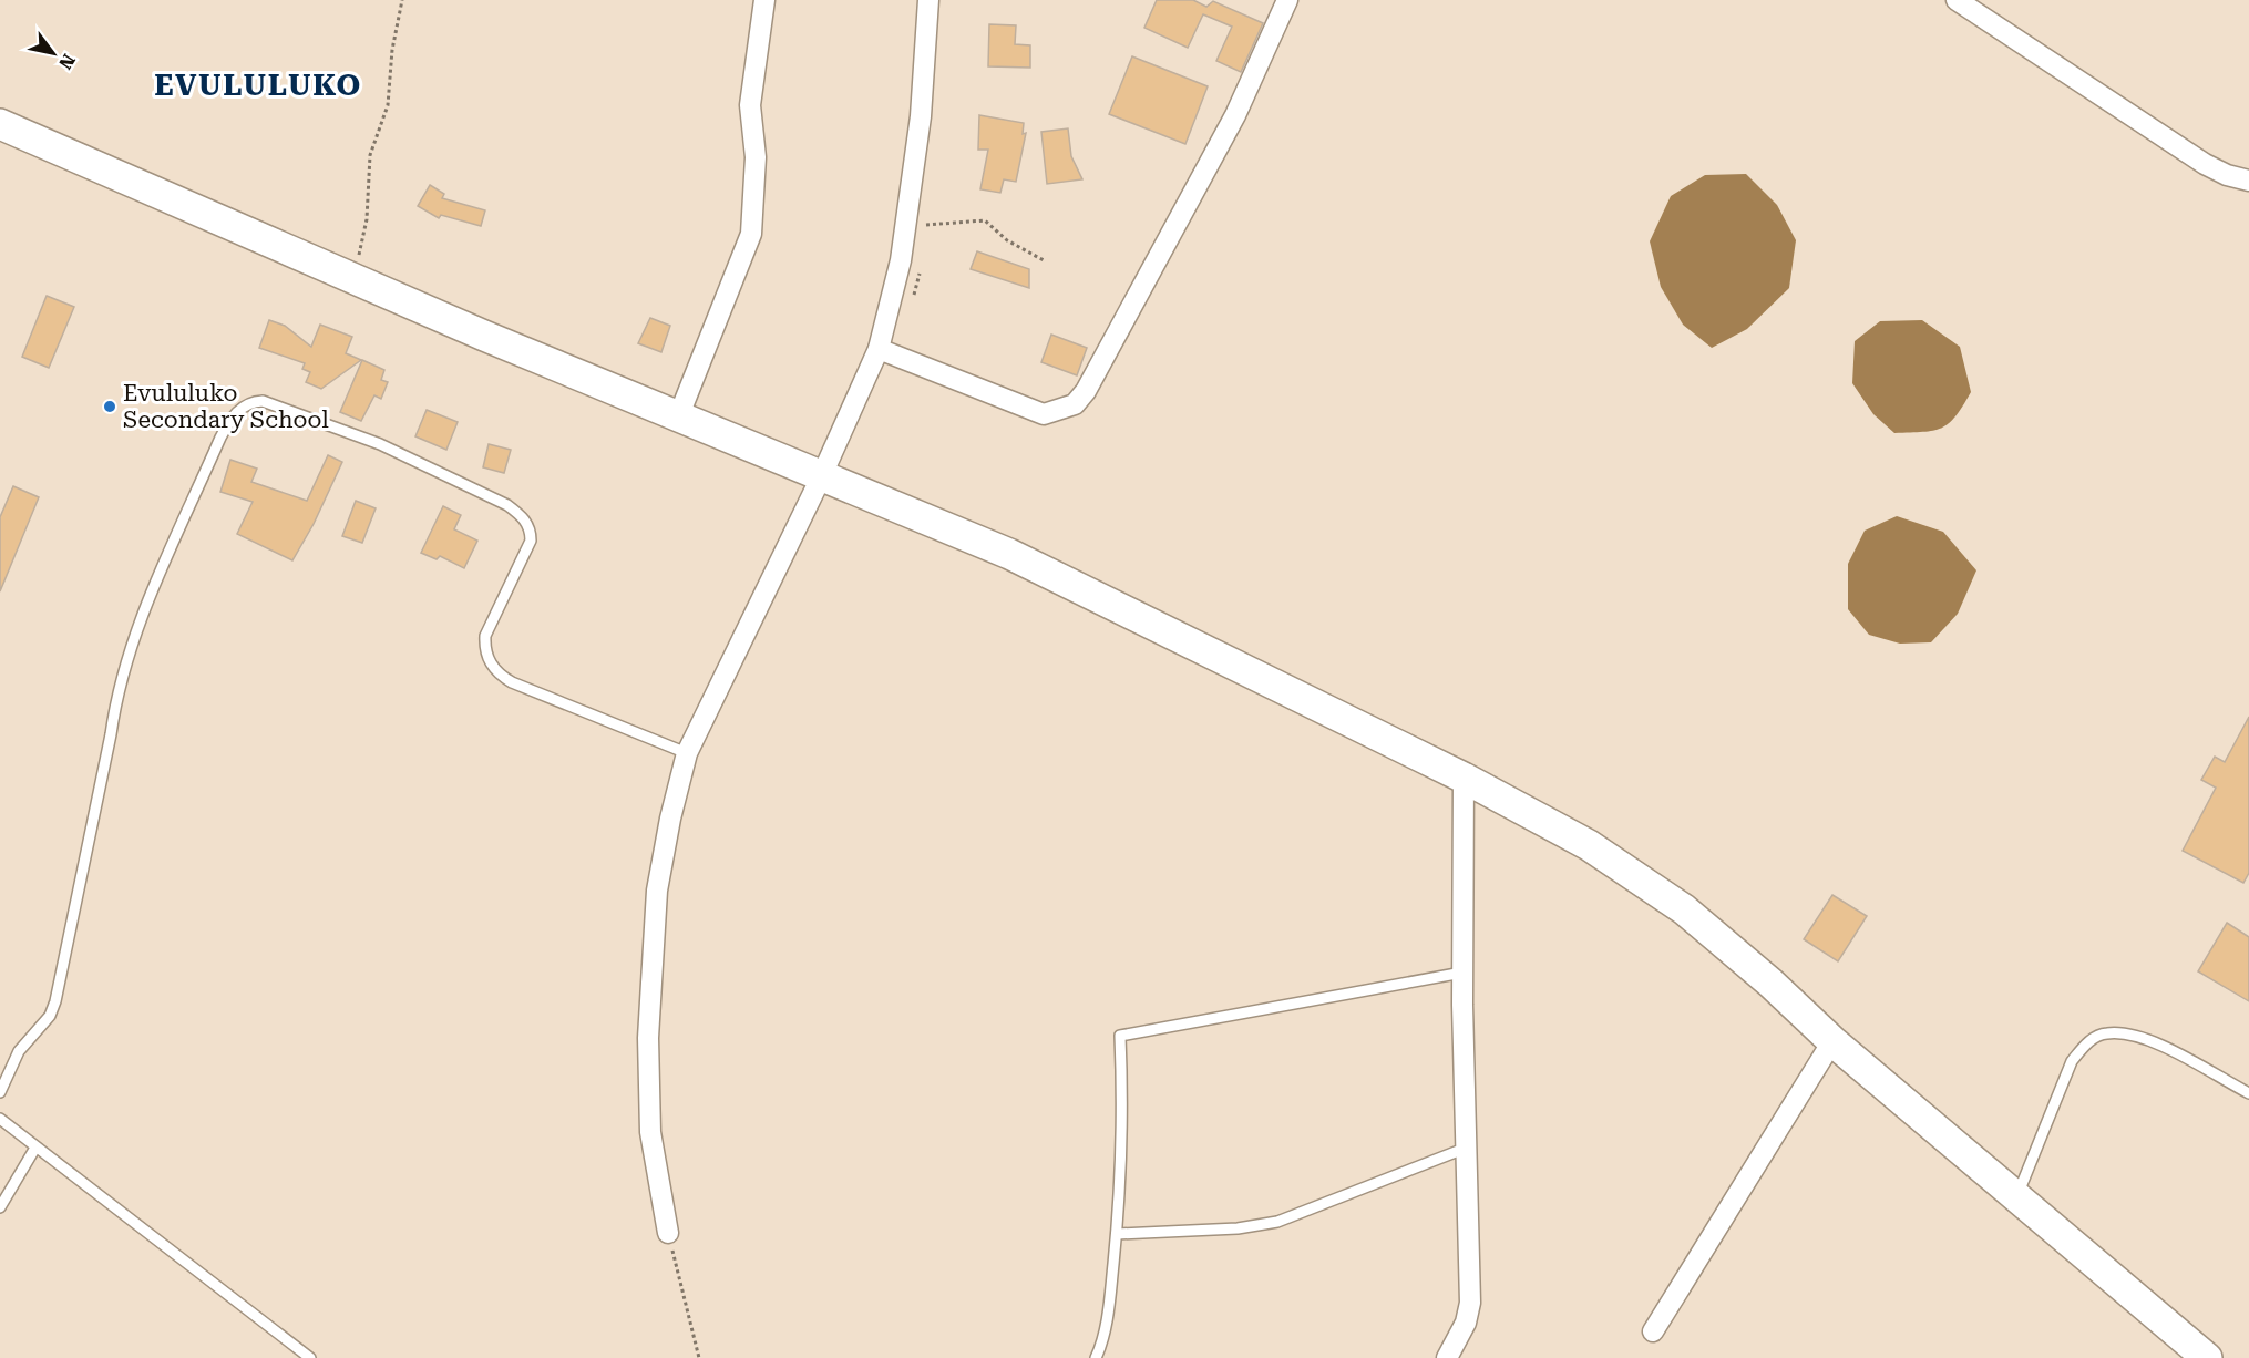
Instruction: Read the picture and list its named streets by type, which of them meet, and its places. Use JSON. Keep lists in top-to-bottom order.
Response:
{
  "districts": ["EVULULUKO"],
  "places": ["Evululuko Secondary School"],
  "north": "bottom right"
}
